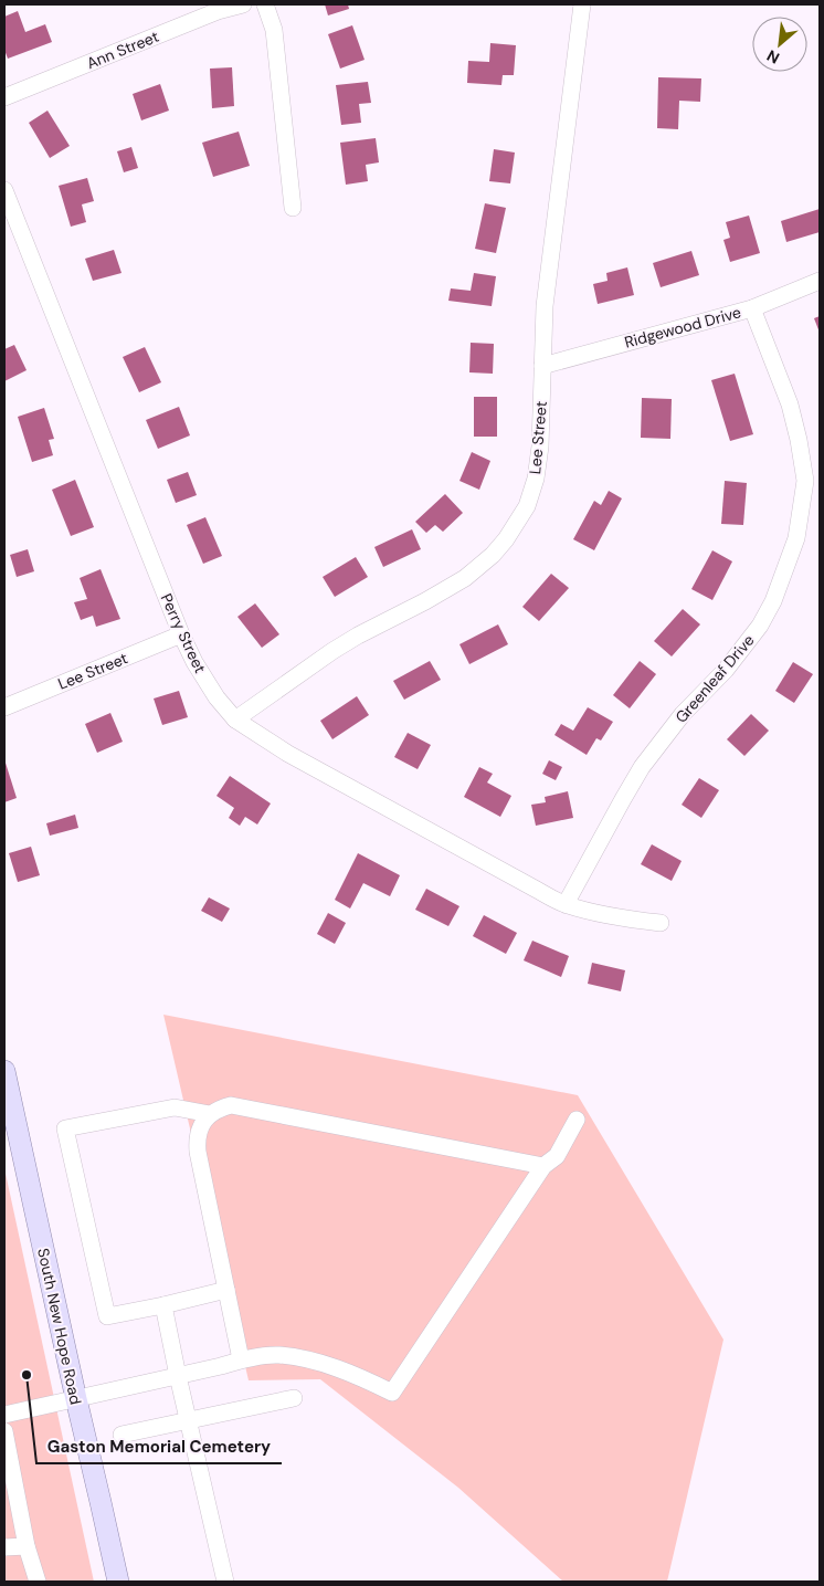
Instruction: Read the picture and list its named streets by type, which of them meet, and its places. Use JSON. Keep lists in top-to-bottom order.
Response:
{
  "streets": {
    "main road": ["South New Hope Road"],
    "street": [
      "Ann Street",
      "Ridgewood Drive",
      "Lee Street",
      "Perry Street",
      "Greenleaf Drive"
    ]
  },
  "crossings": [
    ["Ridgewood Drive", "Lee Street"],
    ["Ridgewood Drive", "Greenleaf Drive"],
    ["Lee Street", "Perry Street"],
    ["Perry Street", "Greenleaf Drive"]
  ],
  "places": ["Gaston Memorial Cemetery"],
  "north": "bottom left"
}
